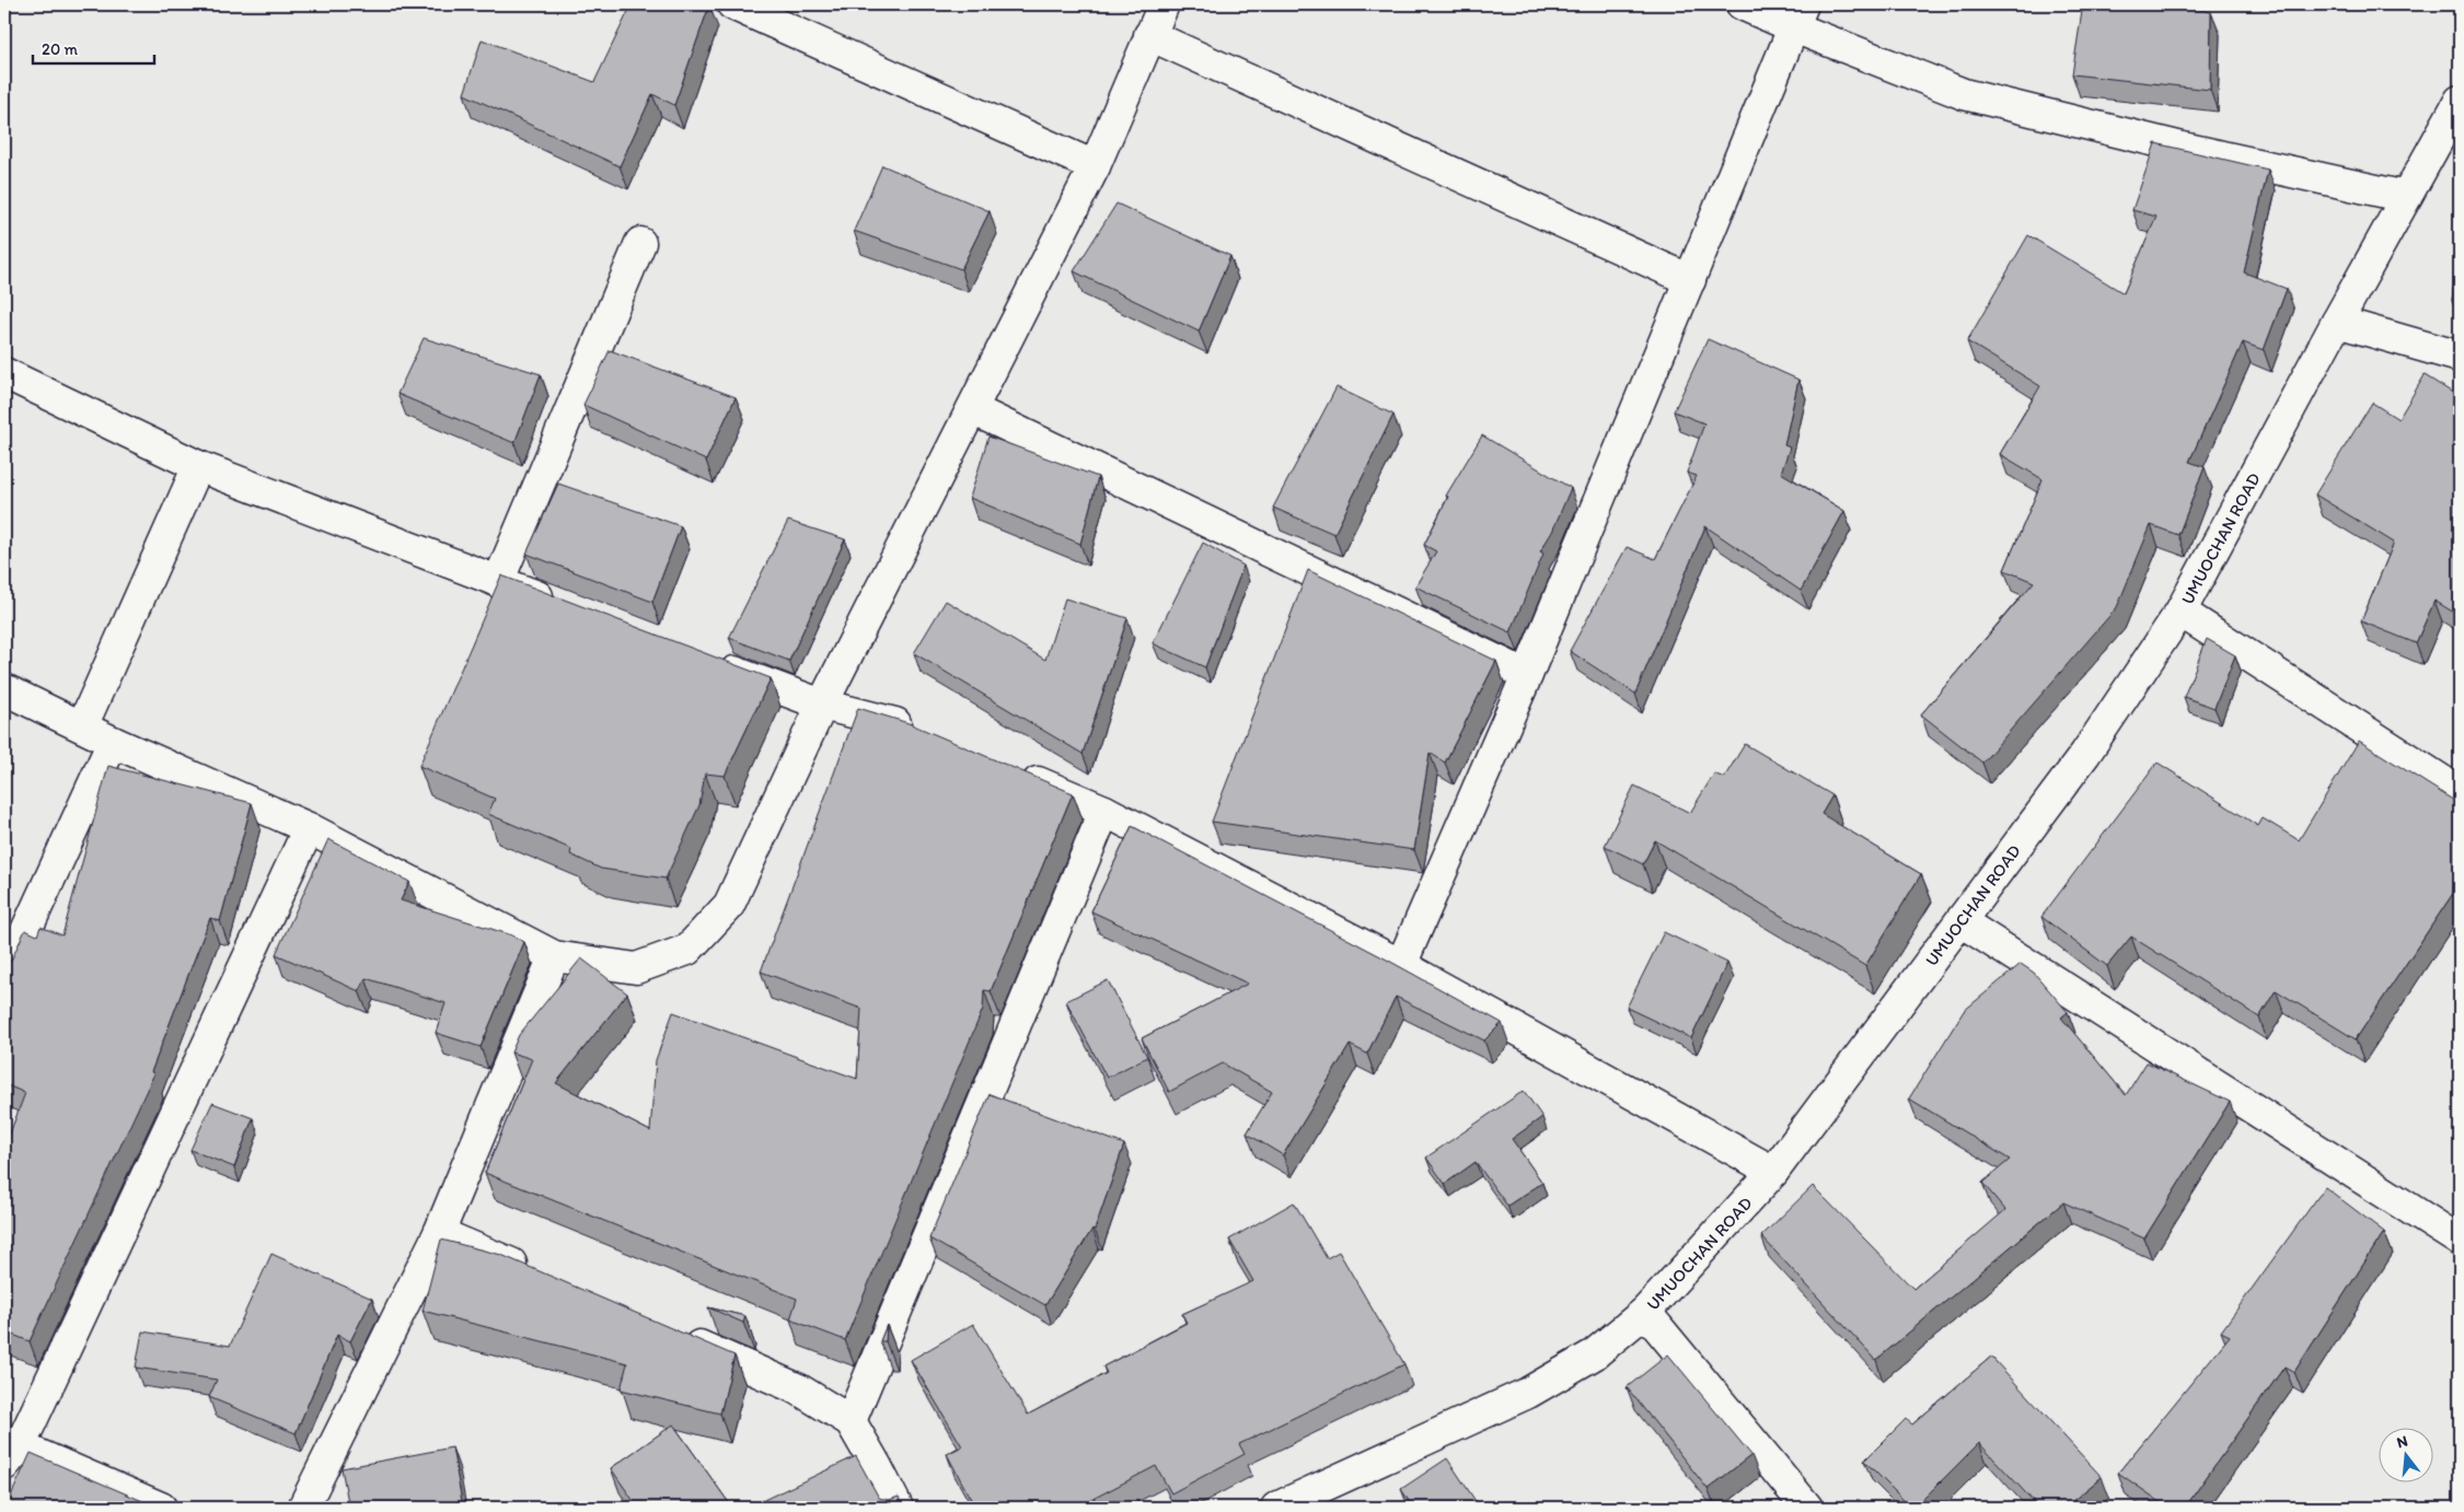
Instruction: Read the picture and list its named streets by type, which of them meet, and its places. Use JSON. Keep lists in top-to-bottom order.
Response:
{
  "streets": {
    "street": ["UMUOCHAN ROAD"]
  },
  "scale_bar": "20 m",
  "north": "top"
}
